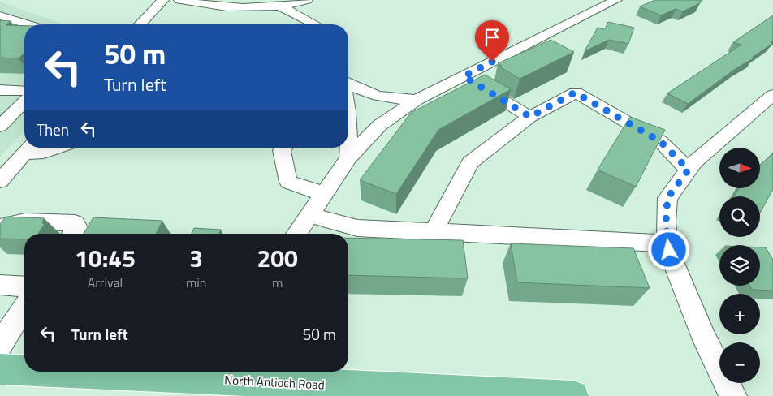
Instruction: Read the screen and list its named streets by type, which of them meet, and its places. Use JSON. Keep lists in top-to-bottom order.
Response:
{
  "streets": {
    "main road": ["North Antioch Road"]
  },
  "north": "right",
  "page": {
    "turn": ["50 m", "Turn left"],
    "then": "Then",
    "map_buttons": ["+", "−"],
    "eta": [
      "10:45",
      "Arrival",
      "3",
      "min",
      "200",
      "m"
    ],
    "list": [
      {
        "name": "Turn left",
        "value": "50 m"
      }
    ]
  }
}
